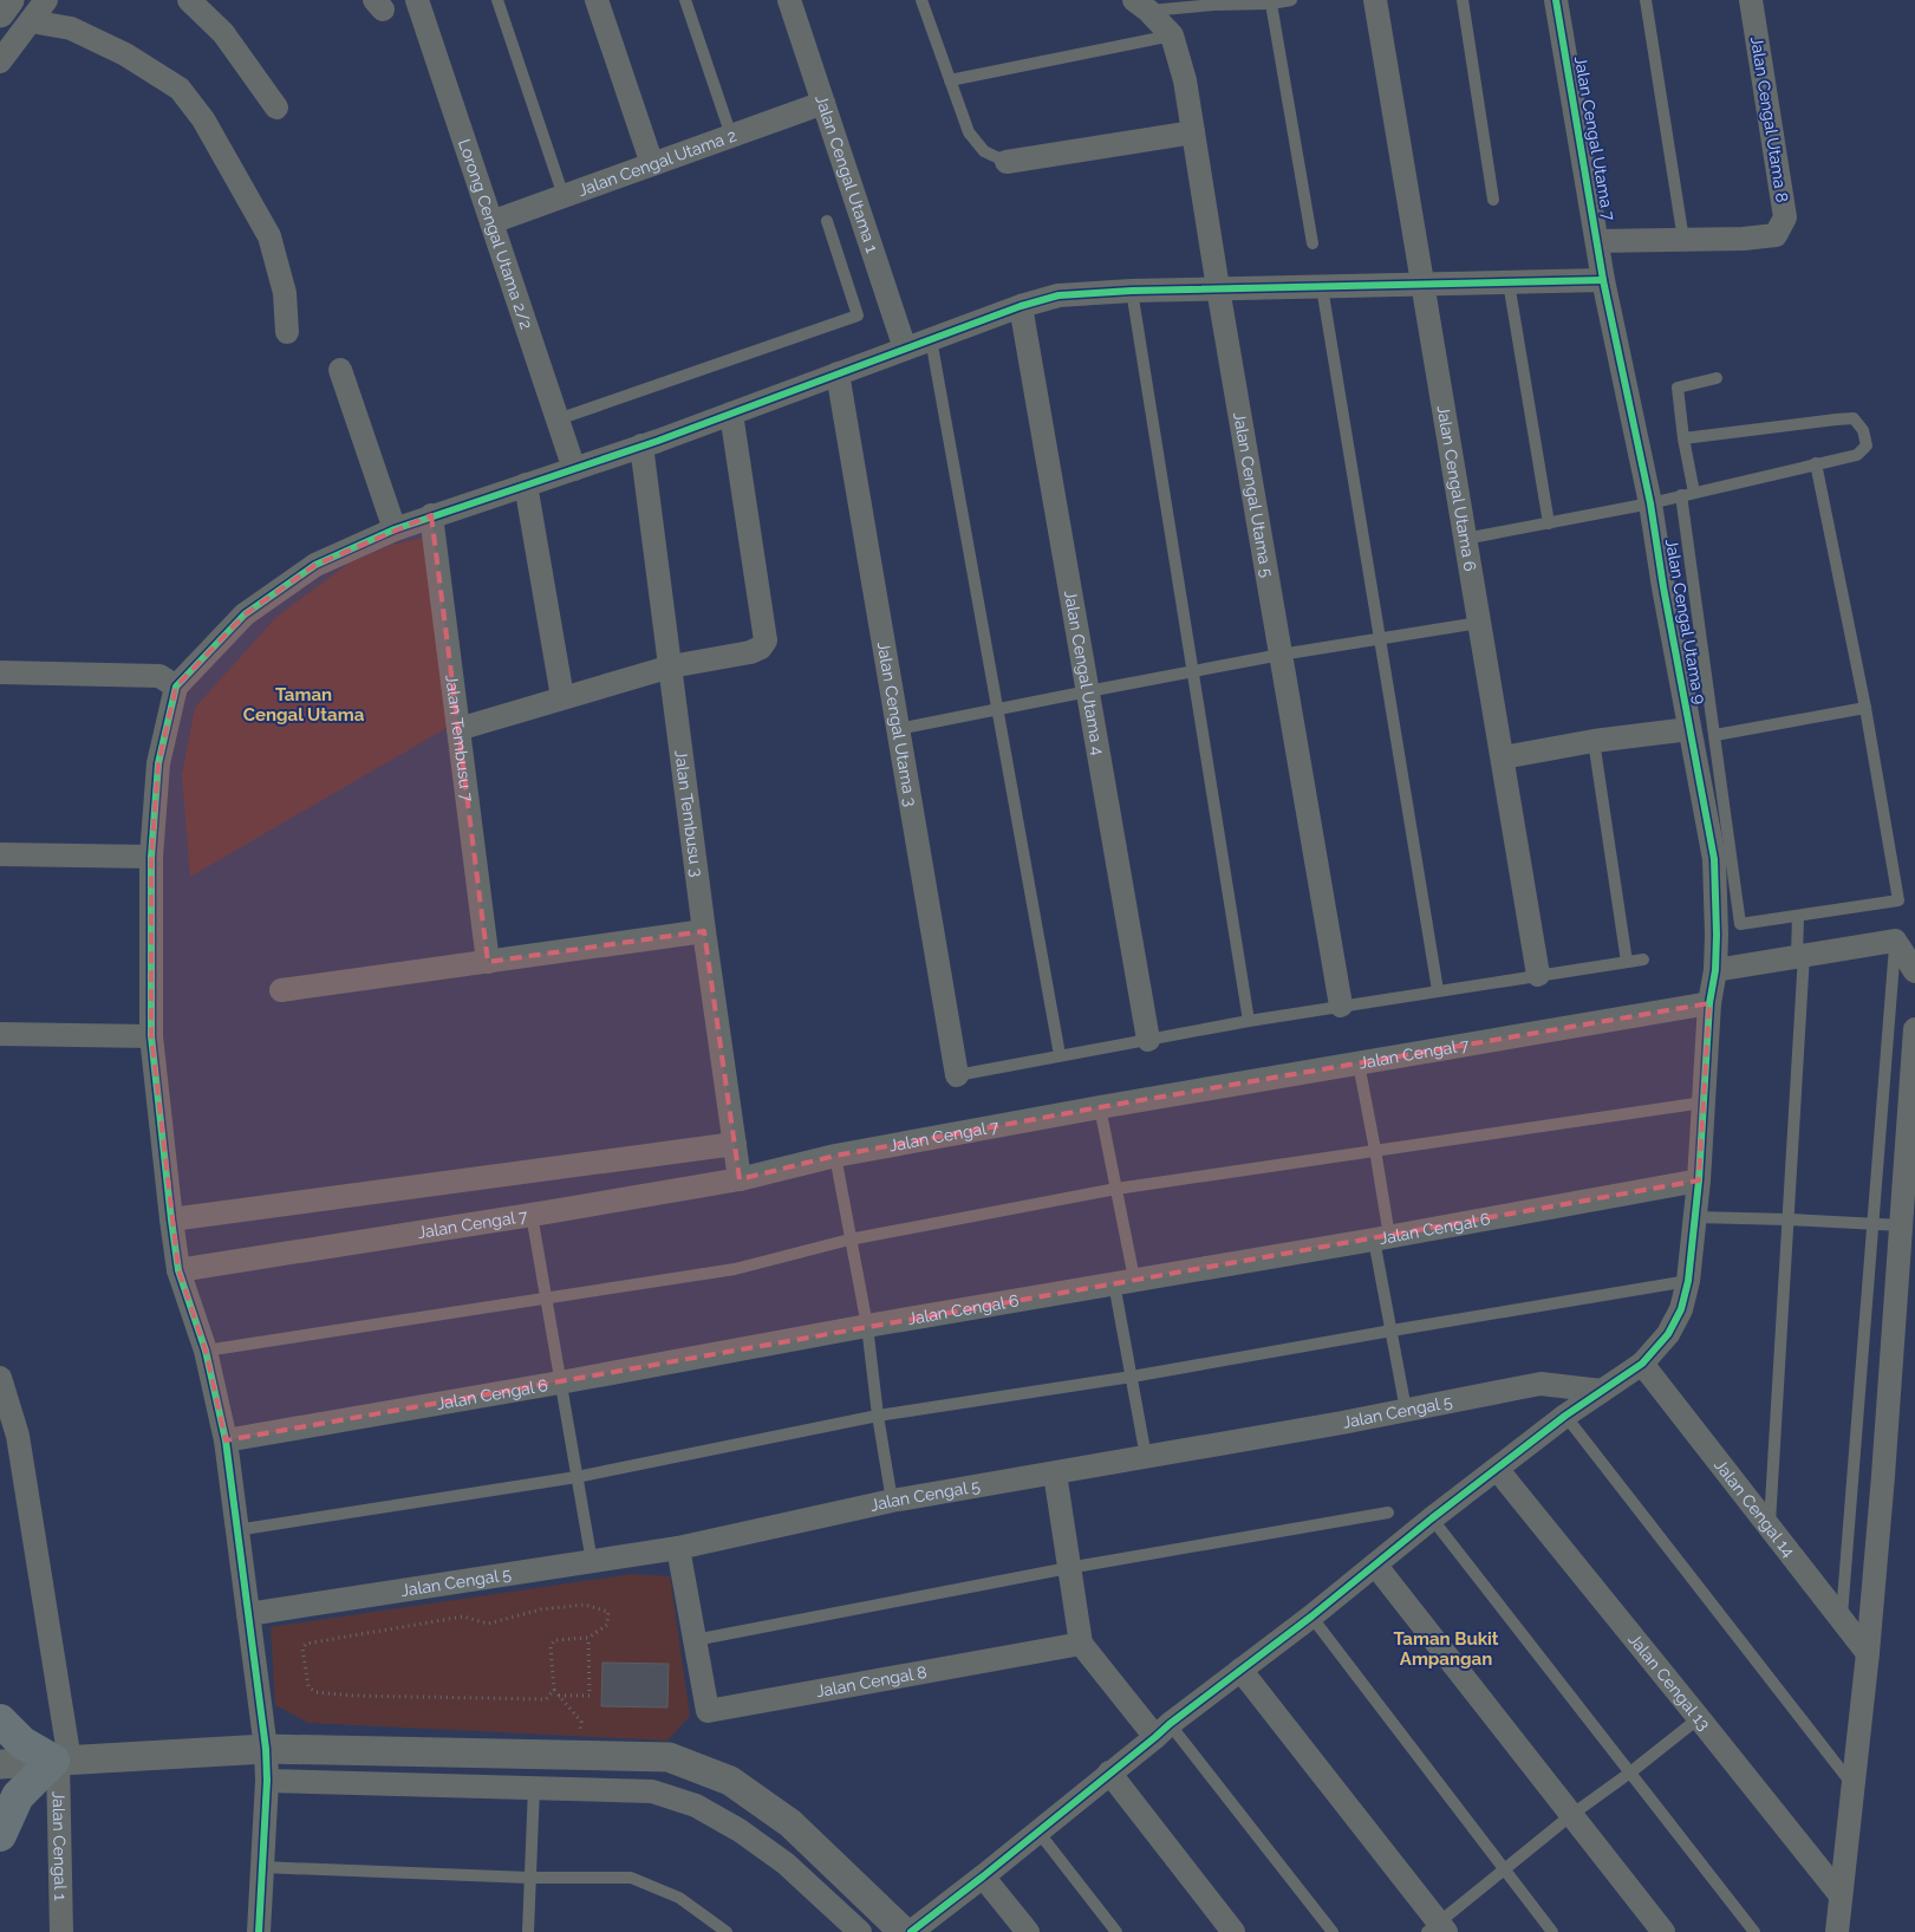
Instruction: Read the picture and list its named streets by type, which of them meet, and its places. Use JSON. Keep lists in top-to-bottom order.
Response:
{
  "streets": {
    "street": [
      "Jalan Cengal Utama 8",
      "Jalan Cengal Utama 7",
      "Jalan Cengal Utama 2",
      "Jalan Cengal Utama 1",
      "Lorong Cengal Utama 2/2",
      "Jalan Cengal Utama 6",
      "Jalan Cengal Utama 5",
      "Jalan Cengal Utama 9",
      "Jalan Cengal Utama 4",
      "Jalan Cengal Utama 3",
      "Jalan Tembusu 7",
      "Jalan Tembusu 3",
      "Jalan Cengal 7",
      "Jalan Cengal 6",
      "Jalan Cengal 5",
      "Jalan Cengal 14",
      "Jalan Cengal 8",
      "Jalan Cengal 13",
      "Jalan Cengal 1"
    ]
  },
  "crossings": [
    ["Jalan Cengal Utama 8", "Jalan Cengal Utama 7"],
    ["Jalan Cengal Utama 7", "Jalan Cengal Utama 9"],
    ["Jalan Cengal Utama 2", "Jalan Cengal Utama 1"],
    ["Jalan Cengal Utama 2", "Lorong Cengal Utama 2/2"],
    ["Jalan Cengal Utama 9", "Jalan Cengal 7"],
    ["Jalan Cengal Utama 9", "Jalan Cengal 6"],
    ["Jalan Cengal Utama 9", "Jalan Cengal 5"],
    ["Jalan Cengal Utama 9", "Jalan Cengal 14"],
    ["Jalan Cengal Utama 9", "Jalan Cengal 13"],
    ["Jalan Tembusu 3", "Jalan Cengal 7"],
    ["Jalan Cengal 5", "Jalan Cengal 8"]
  ],
  "districts": ["Taman Cengal Utama", "Taman Bukit Ampangan"]
}
